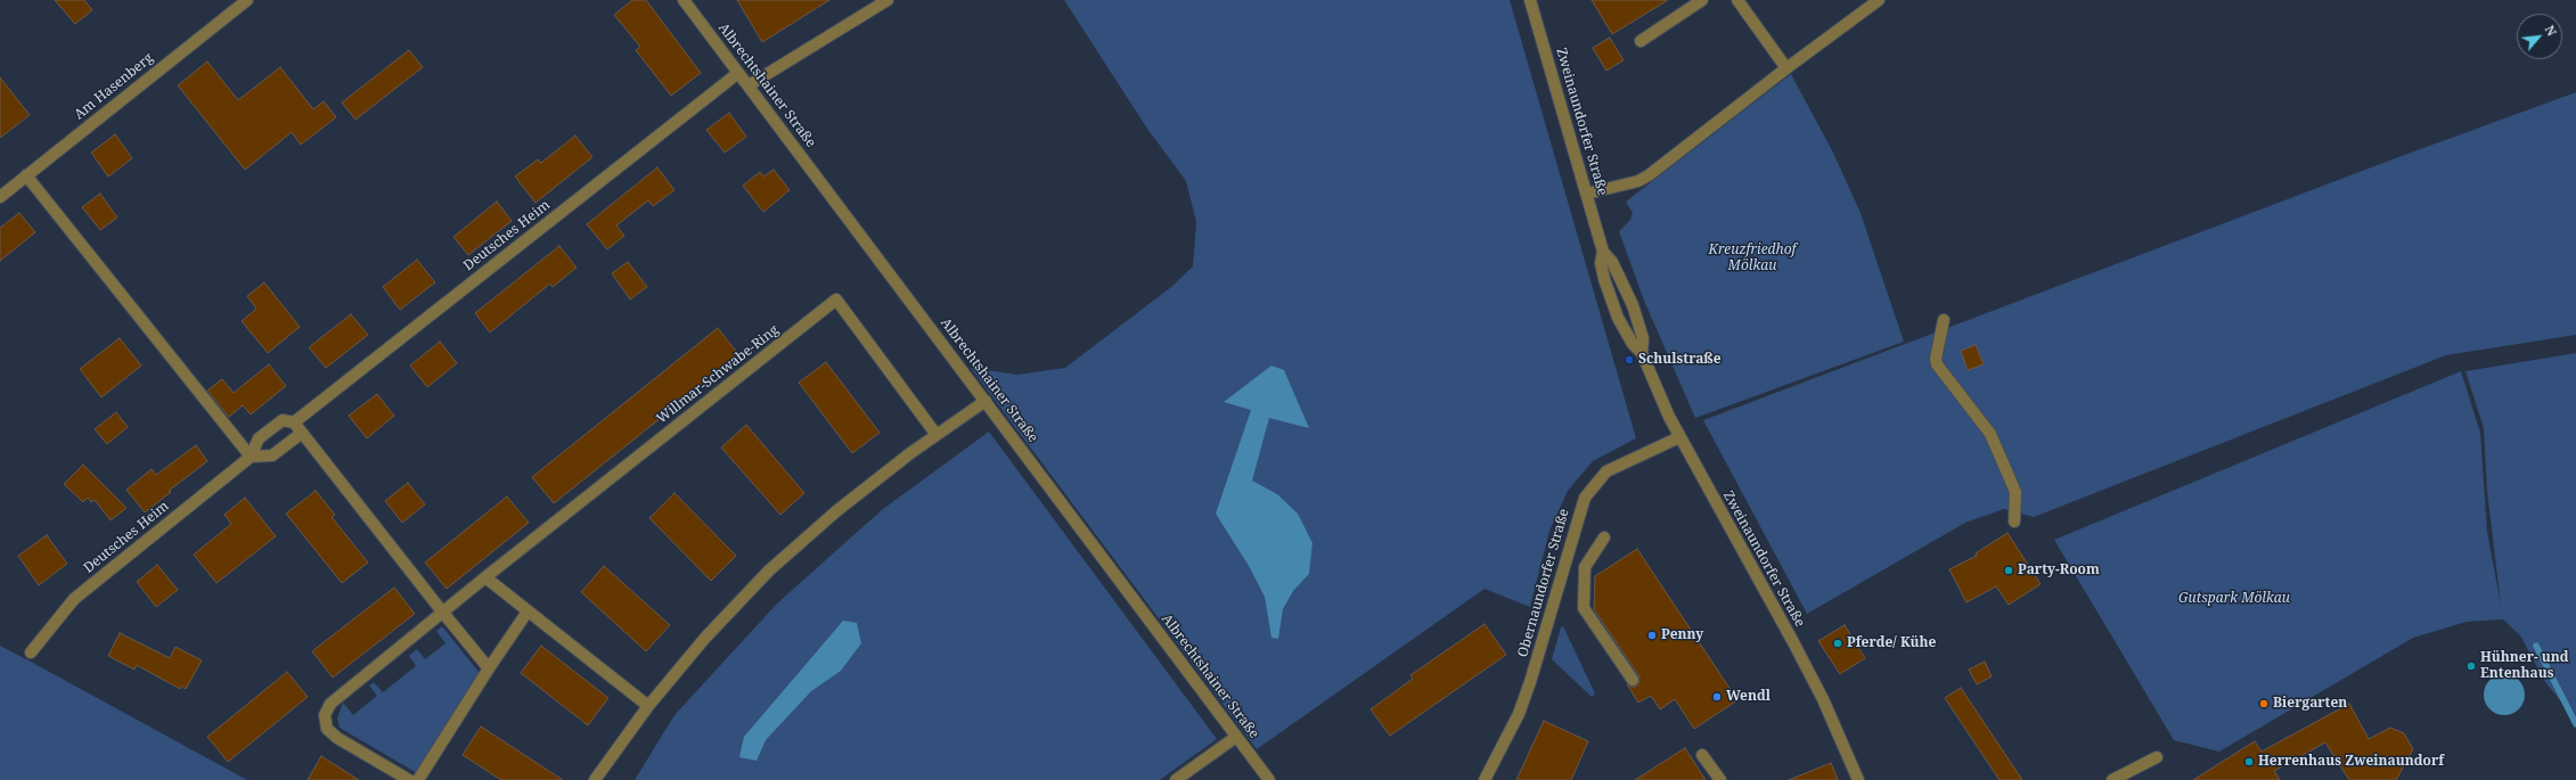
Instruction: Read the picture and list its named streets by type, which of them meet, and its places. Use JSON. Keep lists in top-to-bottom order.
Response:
{
  "streets": {
    "street": [
      "Albrechtshainer Straße",
      "Am Hasenberg",
      "Zweinaundorfer Straße",
      "Deutsches Heim",
      "Willmar-Schwabe-Ring",
      "Obernaundorfer Straße"
    ]
  },
  "crossings": [
    ["Albrechtshainer Straße", "Deutsches Heim"],
    ["Zweinaundorfer Straße", "Obernaundorfer Straße"]
  ],
  "parks": ["Kreuzfriedhof Mölkau", "Gutspark Mölkau"],
  "places": [
    "Schulstraße",
    "Party-Room",
    "Penny",
    "Pferde/ Kühe",
    "Hühner- und Entenhaus",
    "Wendl",
    "Biergarten",
    "Herrenhaus Zweinaundorf"
  ],
  "north": "top right"
}
